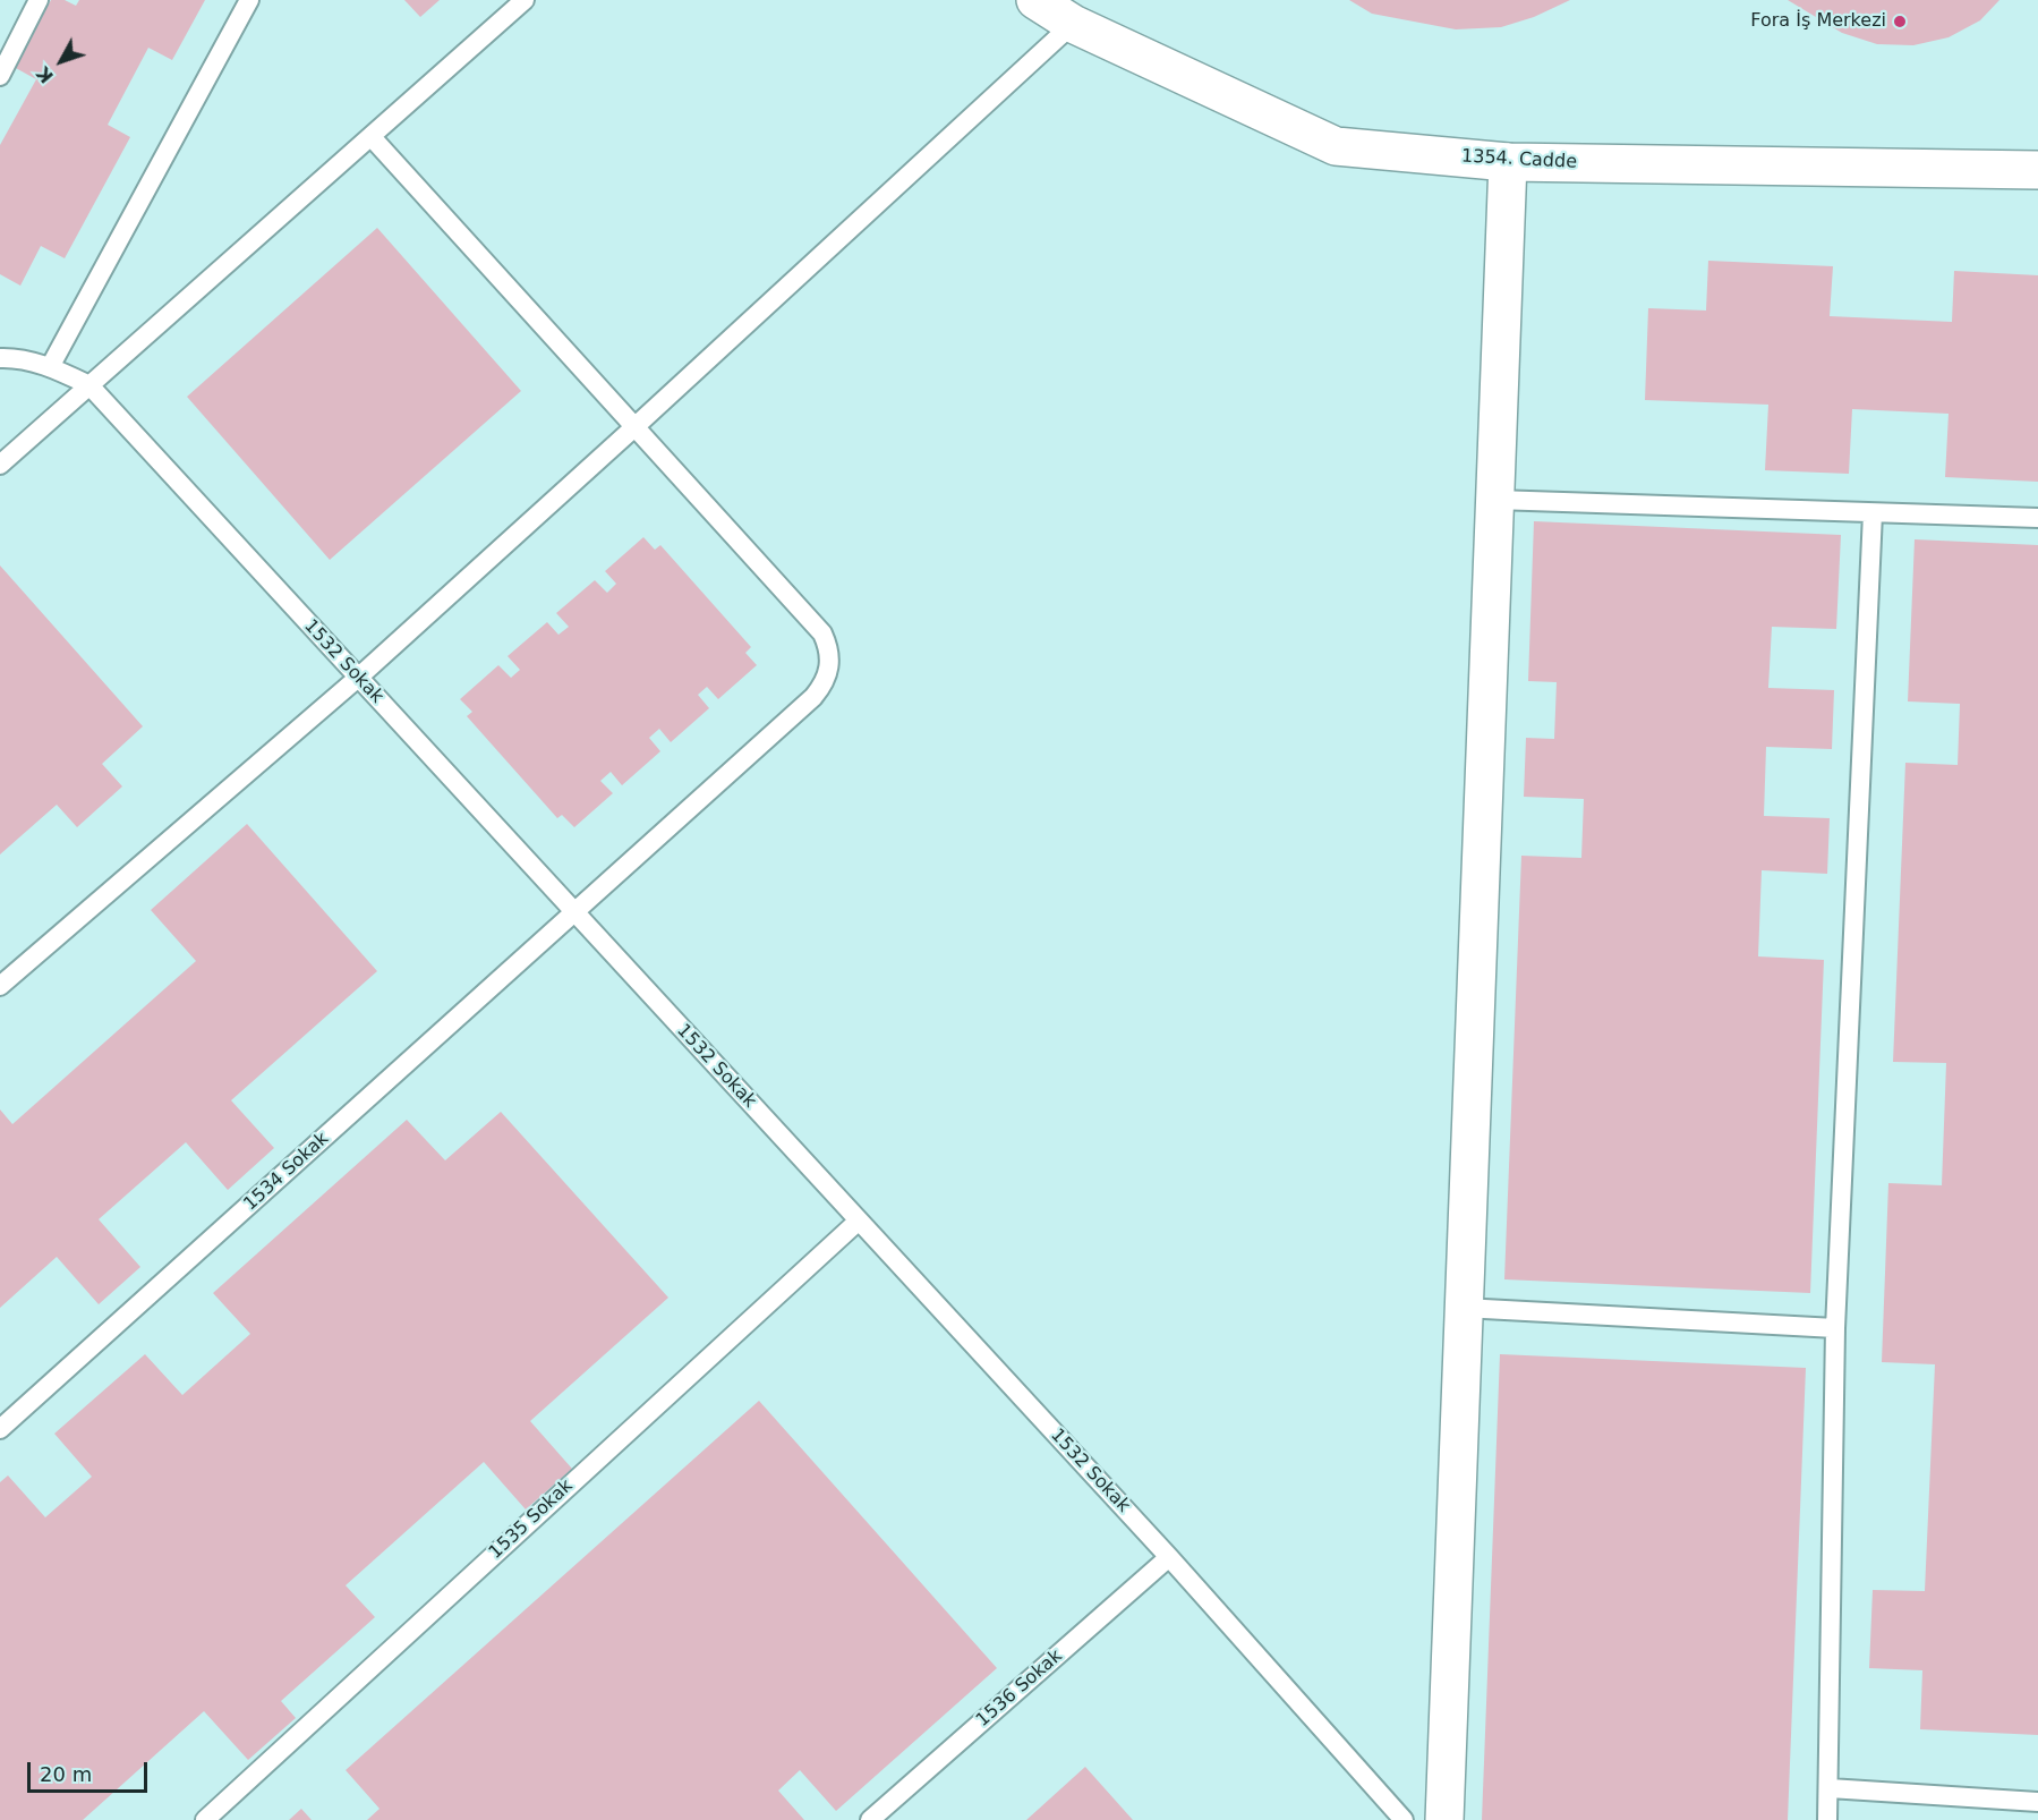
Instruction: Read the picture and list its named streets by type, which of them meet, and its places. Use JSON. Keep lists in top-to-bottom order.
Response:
{
  "streets": {
    "street": ["1354. Cadde"],
    "lane": [
      "1532 Sokak",
      "1534 Sokak",
      "1535 Sokak",
      "1536 Sokak"
    ]
  },
  "crossings": [
    ["1532 Sokak", "1534 Sokak"],
    ["1532 Sokak", "1535 Sokak"],
    ["1532 Sokak", "1536 Sokak"]
  ],
  "places": ["Fora İş Merkezi"],
  "scale_bar": "20 m",
  "north": "bottom left"
}
